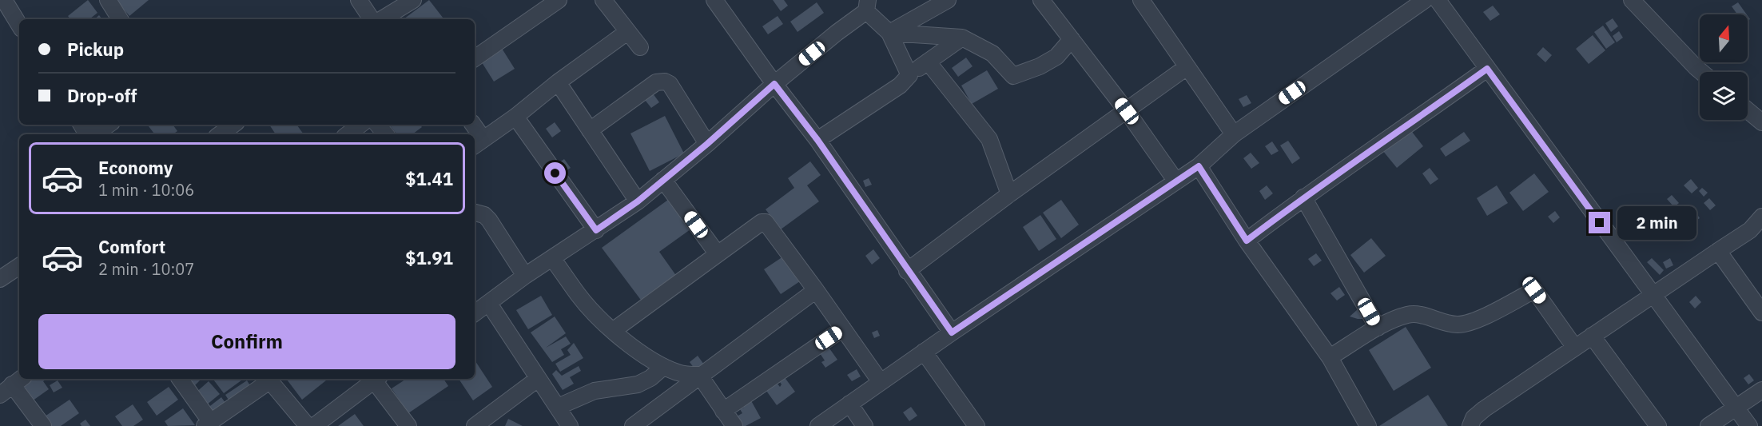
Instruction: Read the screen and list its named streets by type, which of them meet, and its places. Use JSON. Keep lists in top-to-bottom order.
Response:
{
  "north": "top",
  "page": {
    "banner": ["Pickup", "Drop-off"],
    "list": [
      {
        "name": "Economy",
        "note": "1 min · 10:06",
        "value": "$1.41"
      },
      {
        "name": "Comfort",
        "note": "2 min · 10:07",
        "value": "$1.91"
      }
    ],
    "bubble": "2 min",
    "buttons": "Confirm"
  }
}
